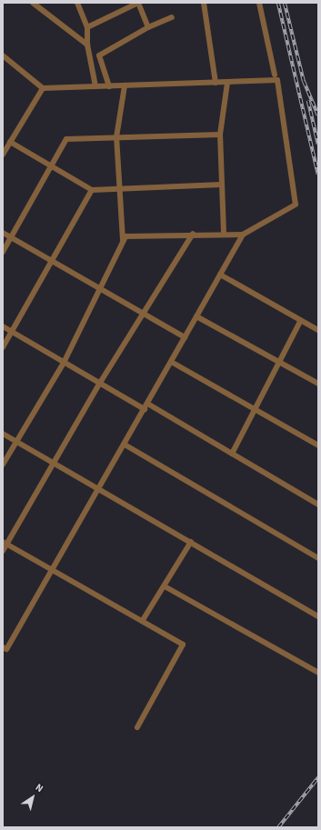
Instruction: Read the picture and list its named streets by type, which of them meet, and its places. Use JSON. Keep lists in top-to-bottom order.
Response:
{
  "north": "top right"
}
